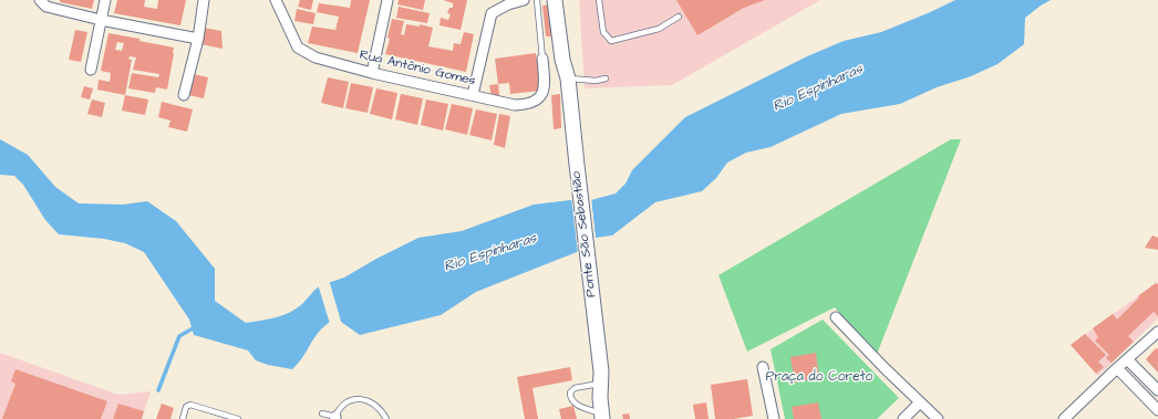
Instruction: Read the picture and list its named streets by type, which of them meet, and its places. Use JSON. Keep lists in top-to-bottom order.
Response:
{
  "streets": {
    "main road": ["Ponte São Sebastião"],
    "street": ["Rua Antônio Gomes"]
  },
  "water": ["Rio Espinharas"],
  "parks": ["Praça do Coreto"]
}
